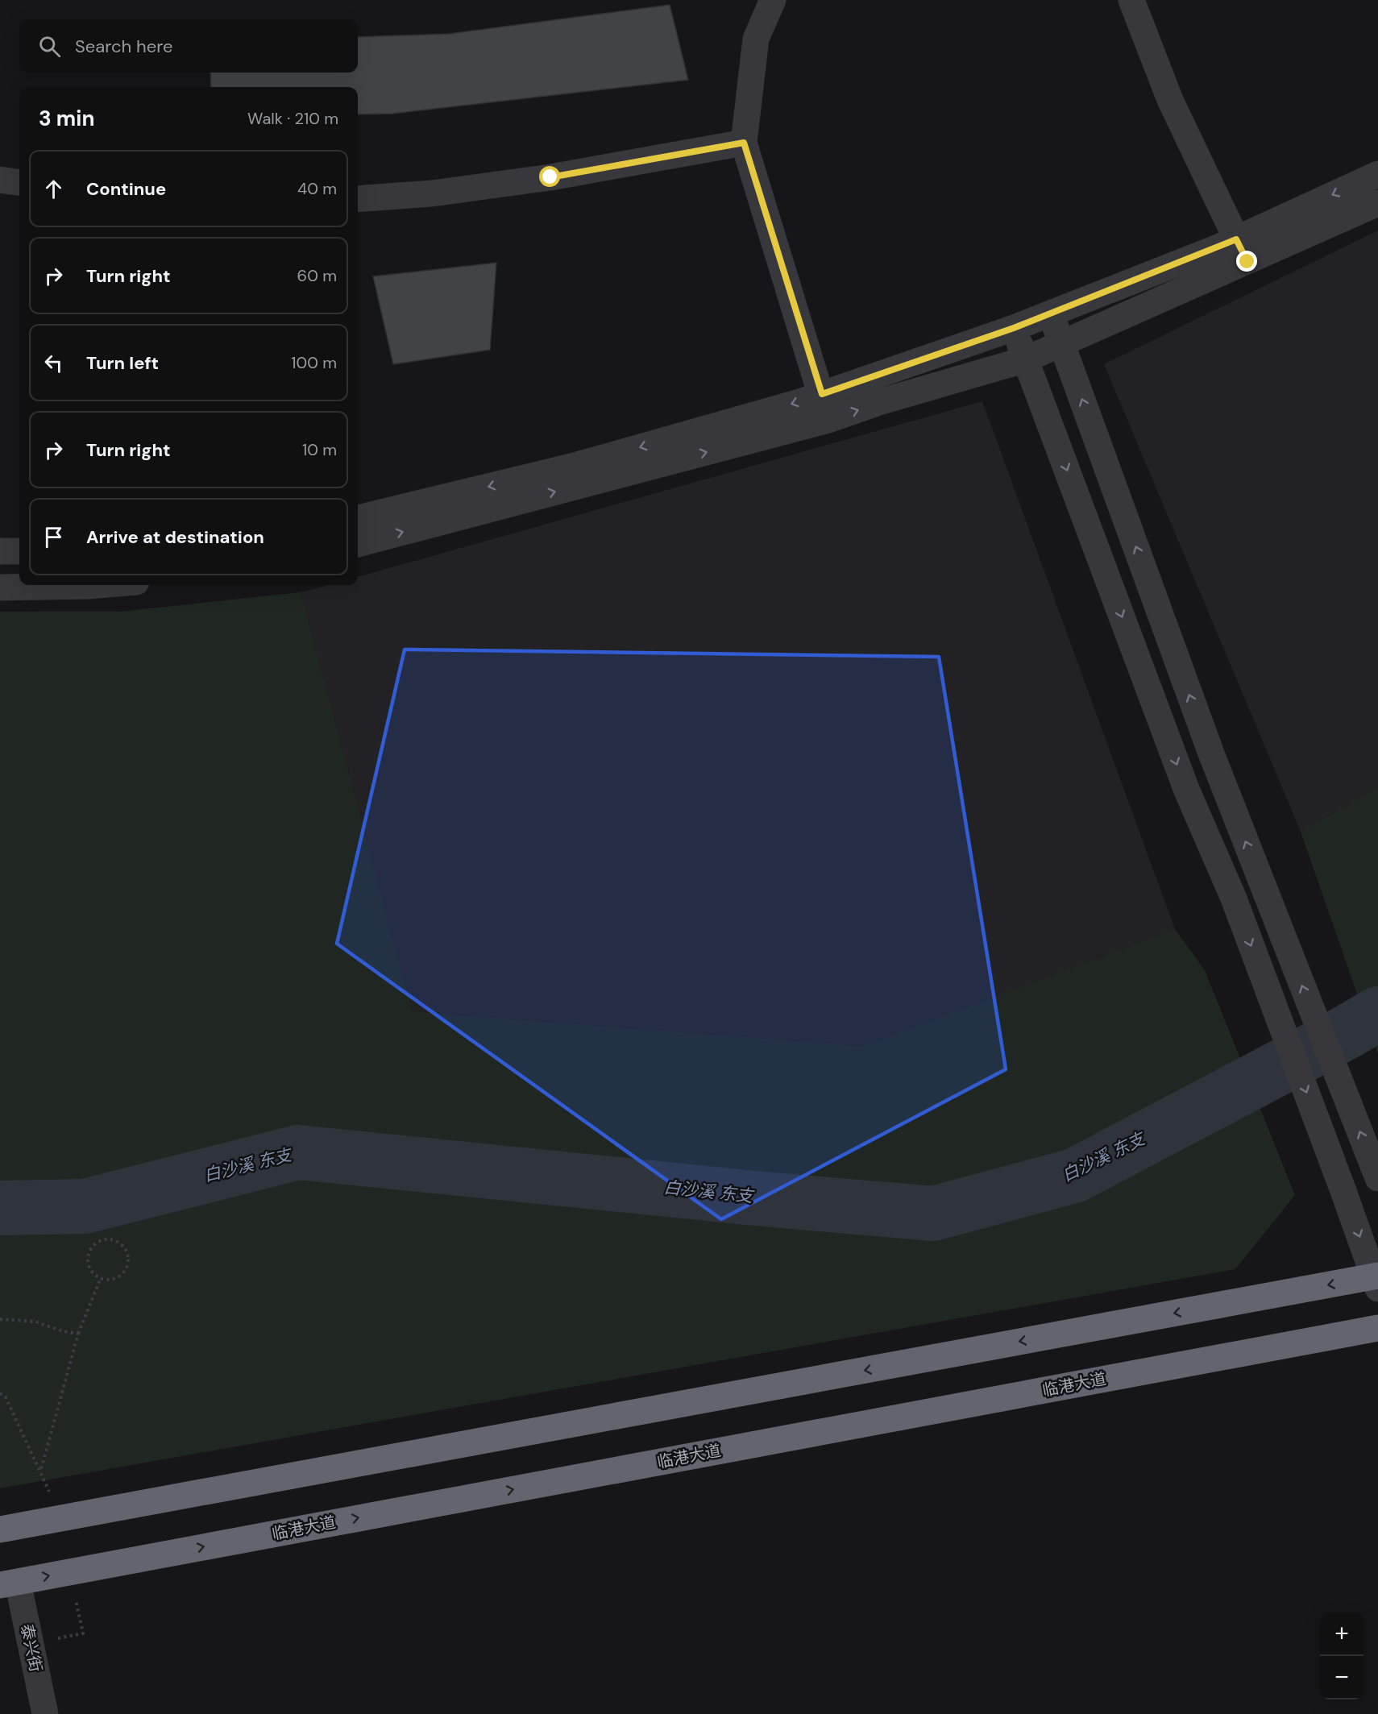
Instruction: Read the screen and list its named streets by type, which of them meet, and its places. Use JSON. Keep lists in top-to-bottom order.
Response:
{
  "streets": {
    "highway": ["临港大道"],
    "street": ["泰兴街"]
  },
  "crossings": [
    ["临港大道", "泰兴街"]
  ],
  "water": ["白沙溪 东支"],
  "page": {
    "search": "Search here",
    "heading": ["3 min", "Walk · 210 m"],
    "list": [
      ["Continue", "40 m"],
      ["Turn right", "60 m"],
      ["Turn left", "100 m"],
      ["Turn right", "10 m"],
      "Arrive at destination"
    ],
    "map_buttons": ["+", "−"]
  }
}
